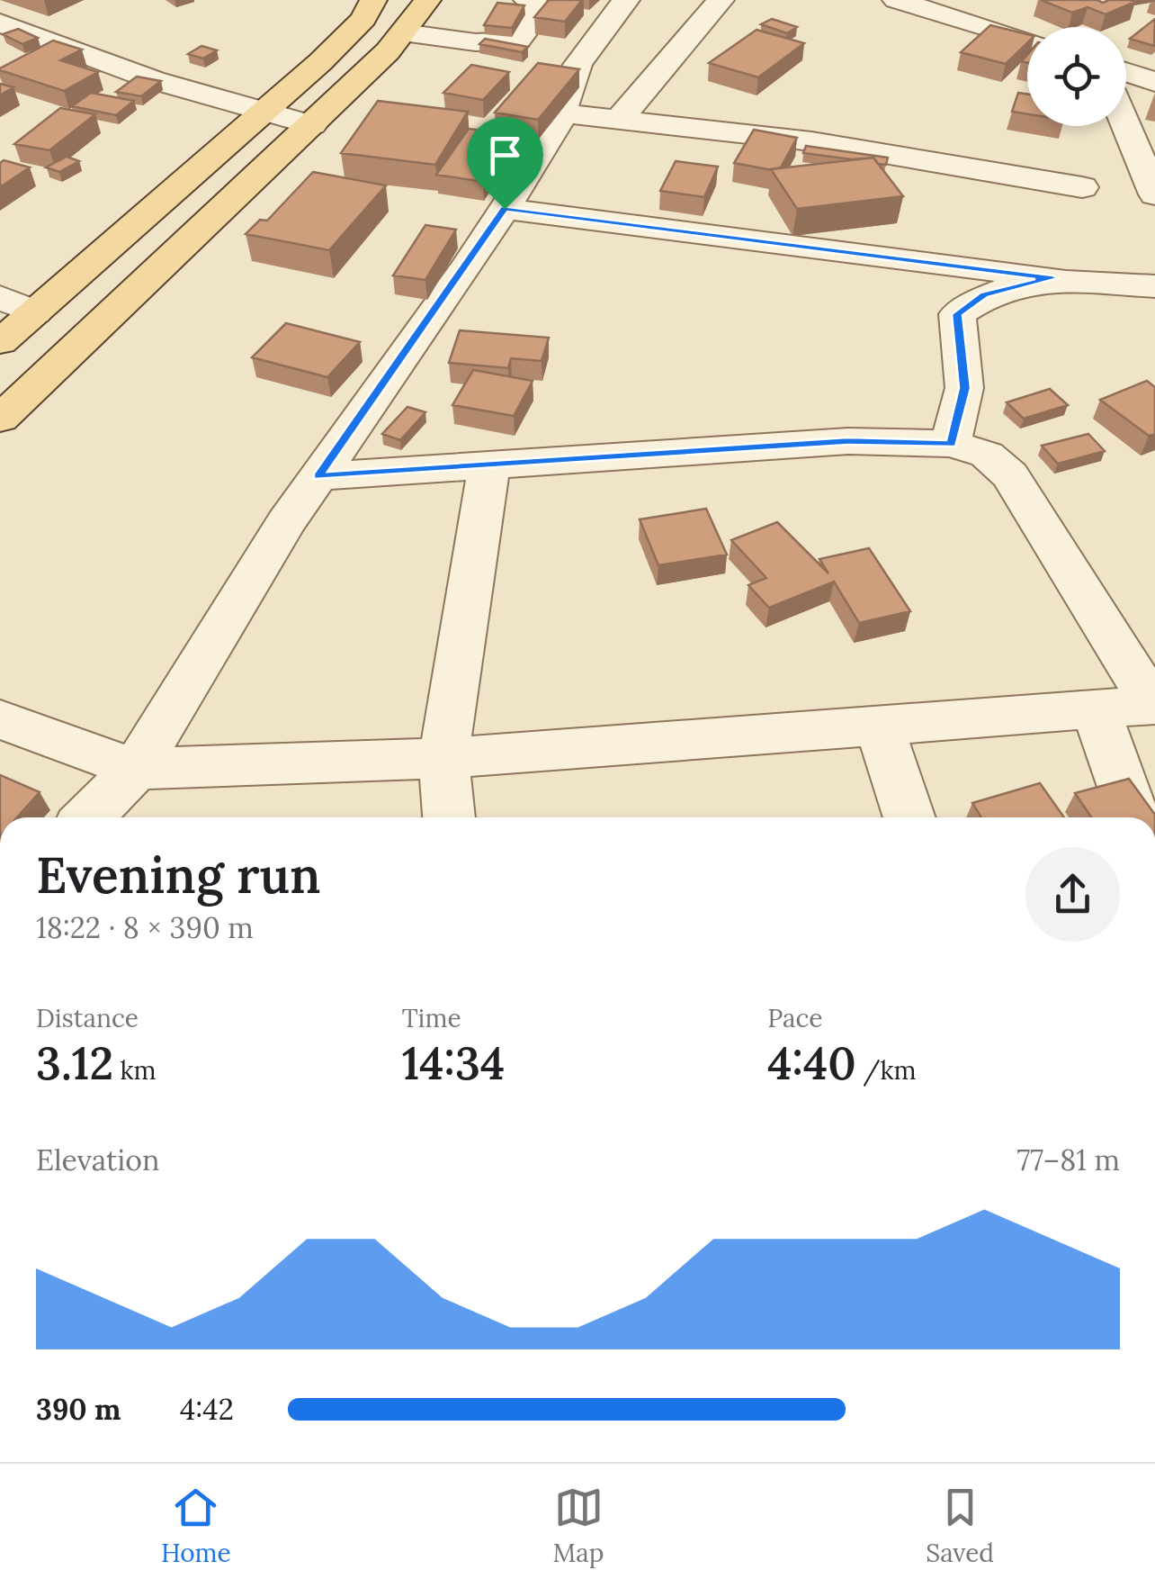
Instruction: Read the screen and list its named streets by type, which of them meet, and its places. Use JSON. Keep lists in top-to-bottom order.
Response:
{
  "page": {
    "heading": ["Evening run", "18:22 · 8 × 390 m"],
    "stats": [
      ["Distance", "3.12 km"],
      ["Time", "14:34"],
      ["Pace", "4:40 /km"]
    ],
    "chart": ["Elevation", "77–81 m"],
    "list": [
      {
        "name": "390 m",
        "note": "4:42"
      }
    ],
    "tabs": ["Home", "Map", "Saved"]
  }
}
